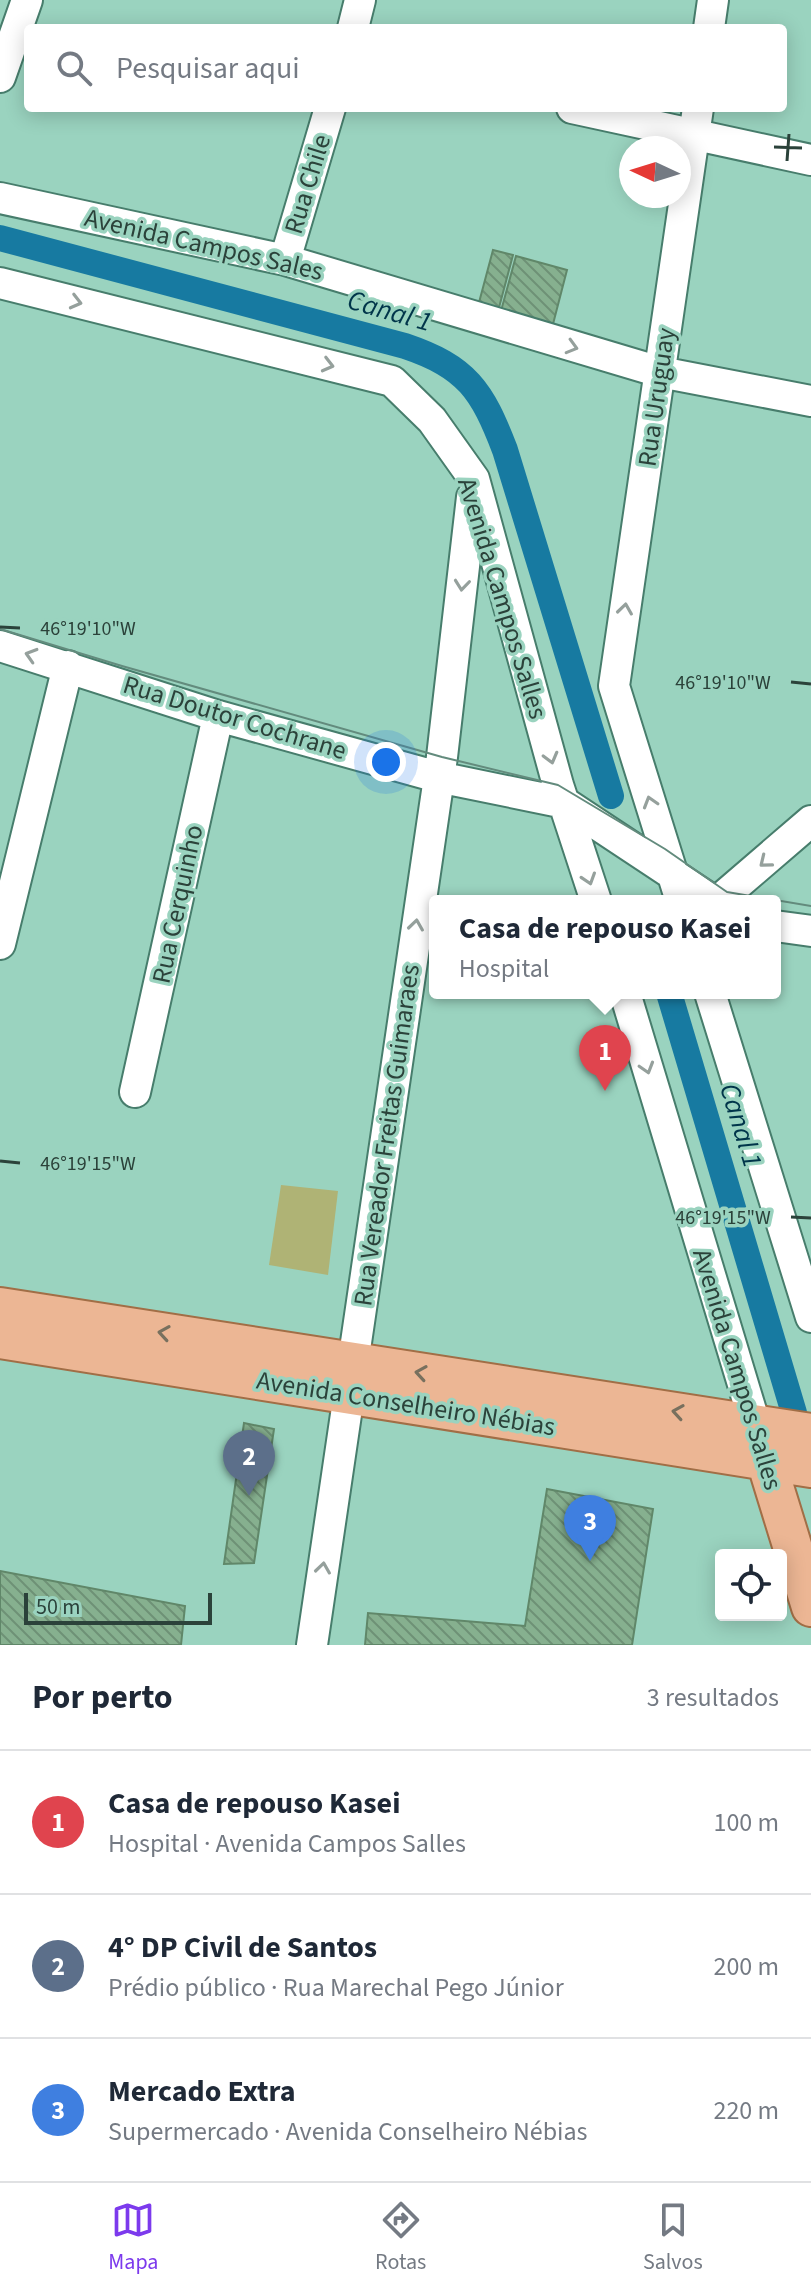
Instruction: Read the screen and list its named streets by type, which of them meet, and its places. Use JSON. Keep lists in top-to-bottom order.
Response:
{
  "streets": {
    "main road": ["Avenida Campos Salles", "Avenida Conselheiro Nébias"],
    "street": [
      "Rua Chile",
      "Avenida Campos Sales",
      "Rua Uruguay",
      "Rua Doutor Cochrane",
      "Rua Cerquinho",
      "Rua Vereador Freitas Guimaraes"
    ]
  },
  "crossings": [
    ["Rua Chile", "Avenida Campos Sales"],
    ["Avenida Campos Sales", "Rua Uruguay"],
    ["Avenida Campos Salles", "Rua Doutor Cochrane"],
    ["Avenida Campos Salles", "Rua Vereador Freitas Guimaraes"],
    ["Avenida Campos Salles", "Avenida Conselheiro Nébias"],
    ["Rua Doutor Cochrane", "Rua Cerquinho"],
    ["Rua Doutor Cochrane", "Rua Vereador Freitas Guimaraes"],
    ["Rua Vereador Freitas Guimaraes", "Avenida Conselheiro Nébias"]
  ],
  "one_way": ["Rua Uruguay"],
  "water": ["Canal 1"],
  "scale_bar": "50 m",
  "north": "left",
  "page": {
    "search": "Pesquisar aqui",
    "popup": ["Casa de repouso Kasei", "Hospital"],
    "pins": ["1", "2", "3"],
    "scale": "50 m",
    "heading": ["Por perto", "3 resultados"],
    "list": [
      {
        "mark": "1",
        "name": "Casa de repouso Kasei",
        "note": "Hospital · Avenida Campos Salles",
        "value": "100 m"
      },
      {
        "mark": "2",
        "name": "4° DP Civil de Santos",
        "note": "Prédio público · Rua Marechal Pego Júnior",
        "value": "200 m"
      },
      {
        "mark": "3",
        "name": "Mercado Extra",
        "note": "Supermercado · Avenida Conselheiro Nébias",
        "value": "220 m"
      }
    ],
    "nav": ["Mapa", "Rotas", "Salvos"]
  },
  "coordinates": ["46°19'10\"W", "46°19'15\"W"]
}
